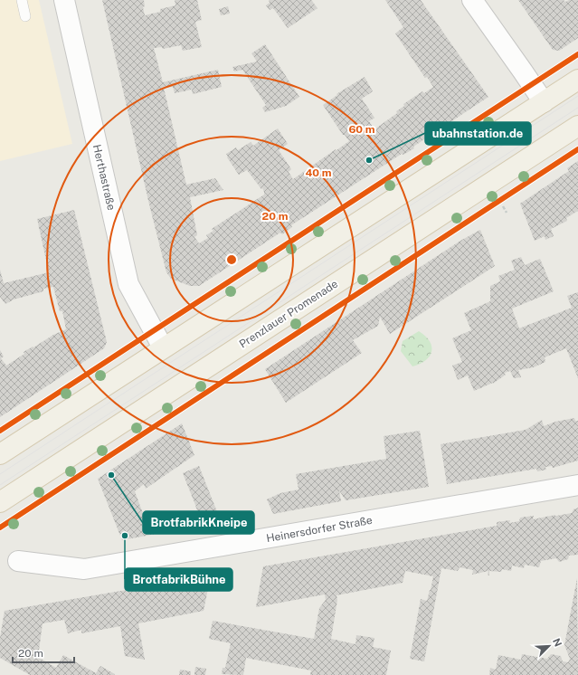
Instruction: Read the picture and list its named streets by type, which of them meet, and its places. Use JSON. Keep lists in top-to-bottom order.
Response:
{
  "streets": {
    "main road": ["Prenzlauer Promenade"],
    "street": ["Herthastraße", "Heinersdorfer Straße"]
  },
  "places": ["ubahnstation.de", "BrotfabrikKneipe", "BrotfabrikBühne"],
  "scale_bar": "20 m",
  "north": "top right",
  "rings": ["60 m", "40 m", "20 m"]
}
